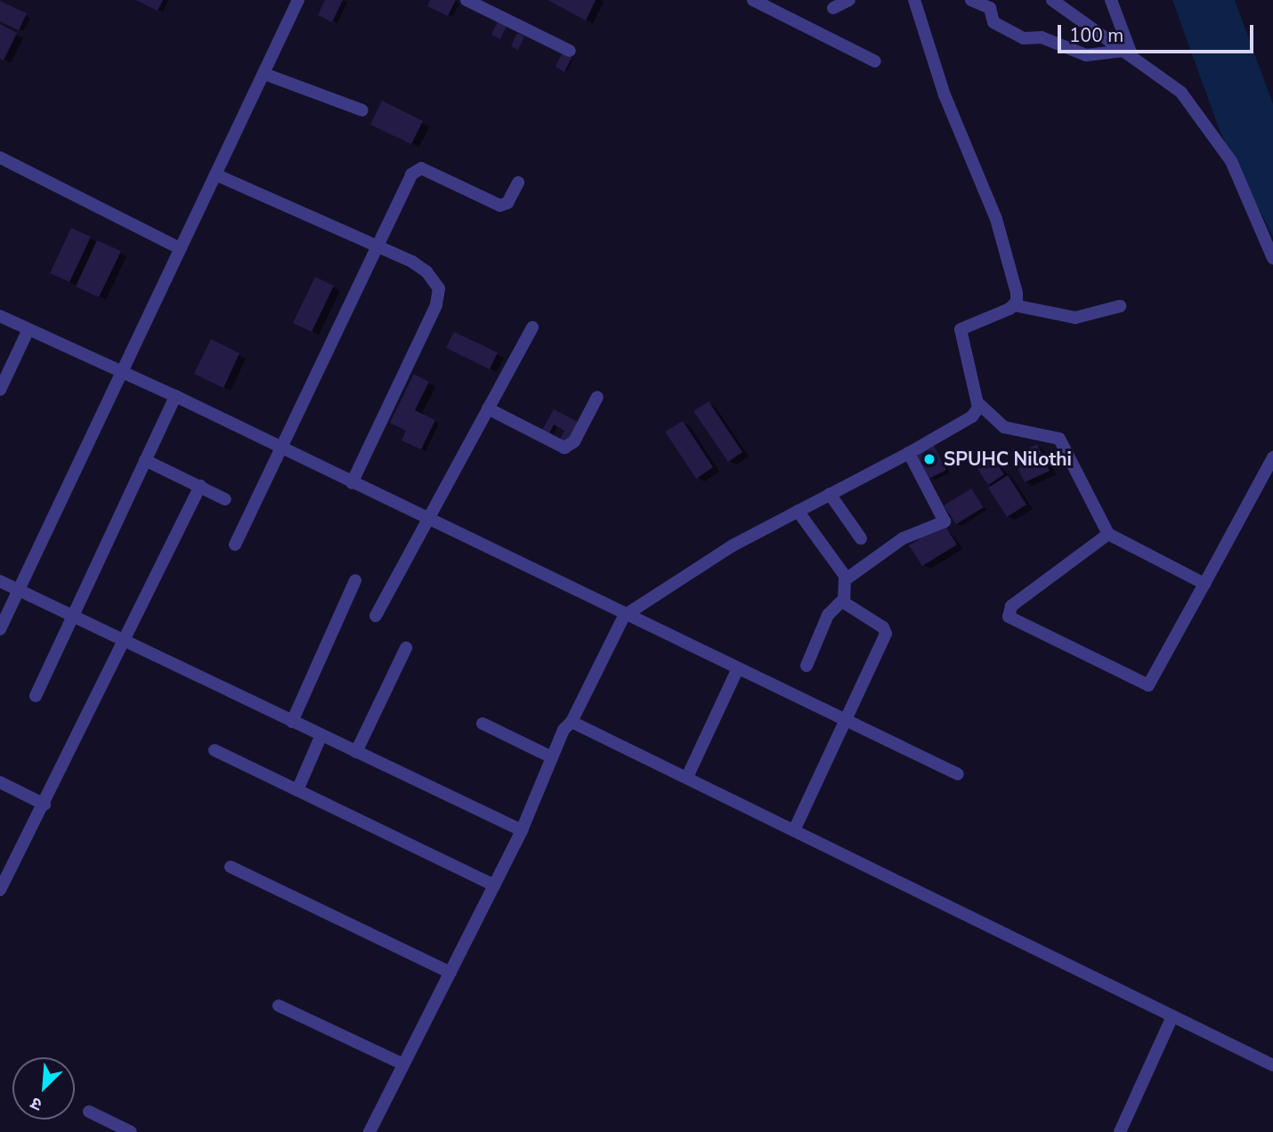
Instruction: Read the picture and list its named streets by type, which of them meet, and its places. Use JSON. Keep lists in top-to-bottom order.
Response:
{
  "places": ["SPUHC Nilothi"],
  "scale_bar": "100 m",
  "north": "bottom left"
}
